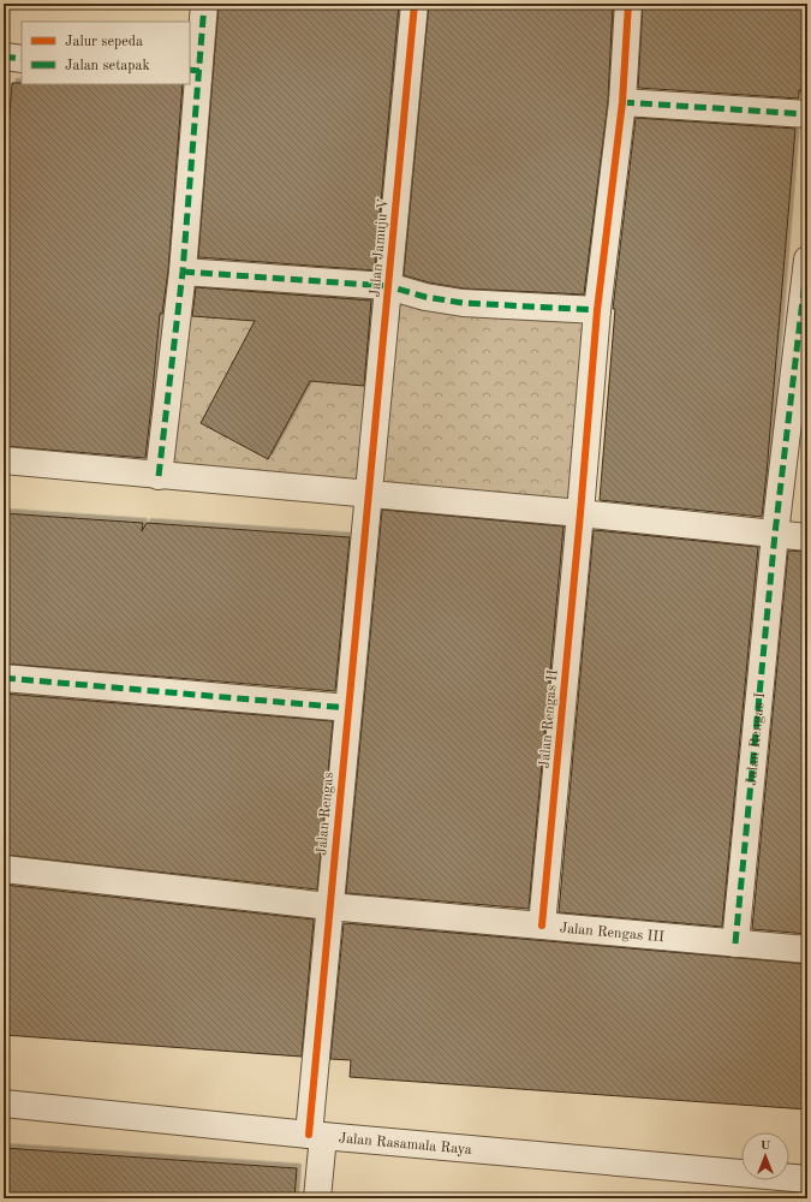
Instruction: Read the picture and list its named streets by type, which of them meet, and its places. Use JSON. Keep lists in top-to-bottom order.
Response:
{
  "streets": {
    "street": [
      "Jalan Jamuju V",
      "Jalan Rengas II",
      "Jalan Rengas I",
      "Jalan Rengas",
      "Jalan Rengas III",
      "Jalan Rasamala Raya"
    ]
  },
  "crossings": [
    ["Jalan Jamuju V", "Jalan Rengas"],
    ["Jalan Rengas II", "Jalan Rengas III"],
    ["Jalan Rengas I", "Jalan Rengas III"],
    ["Jalan Rengas", "Jalan Rengas III"],
    ["Jalan Rengas", "Jalan Rasamala Raya"]
  ],
  "legend": ["Jalur sepeda", "Jalan setapak"],
  "north": "top"
}
